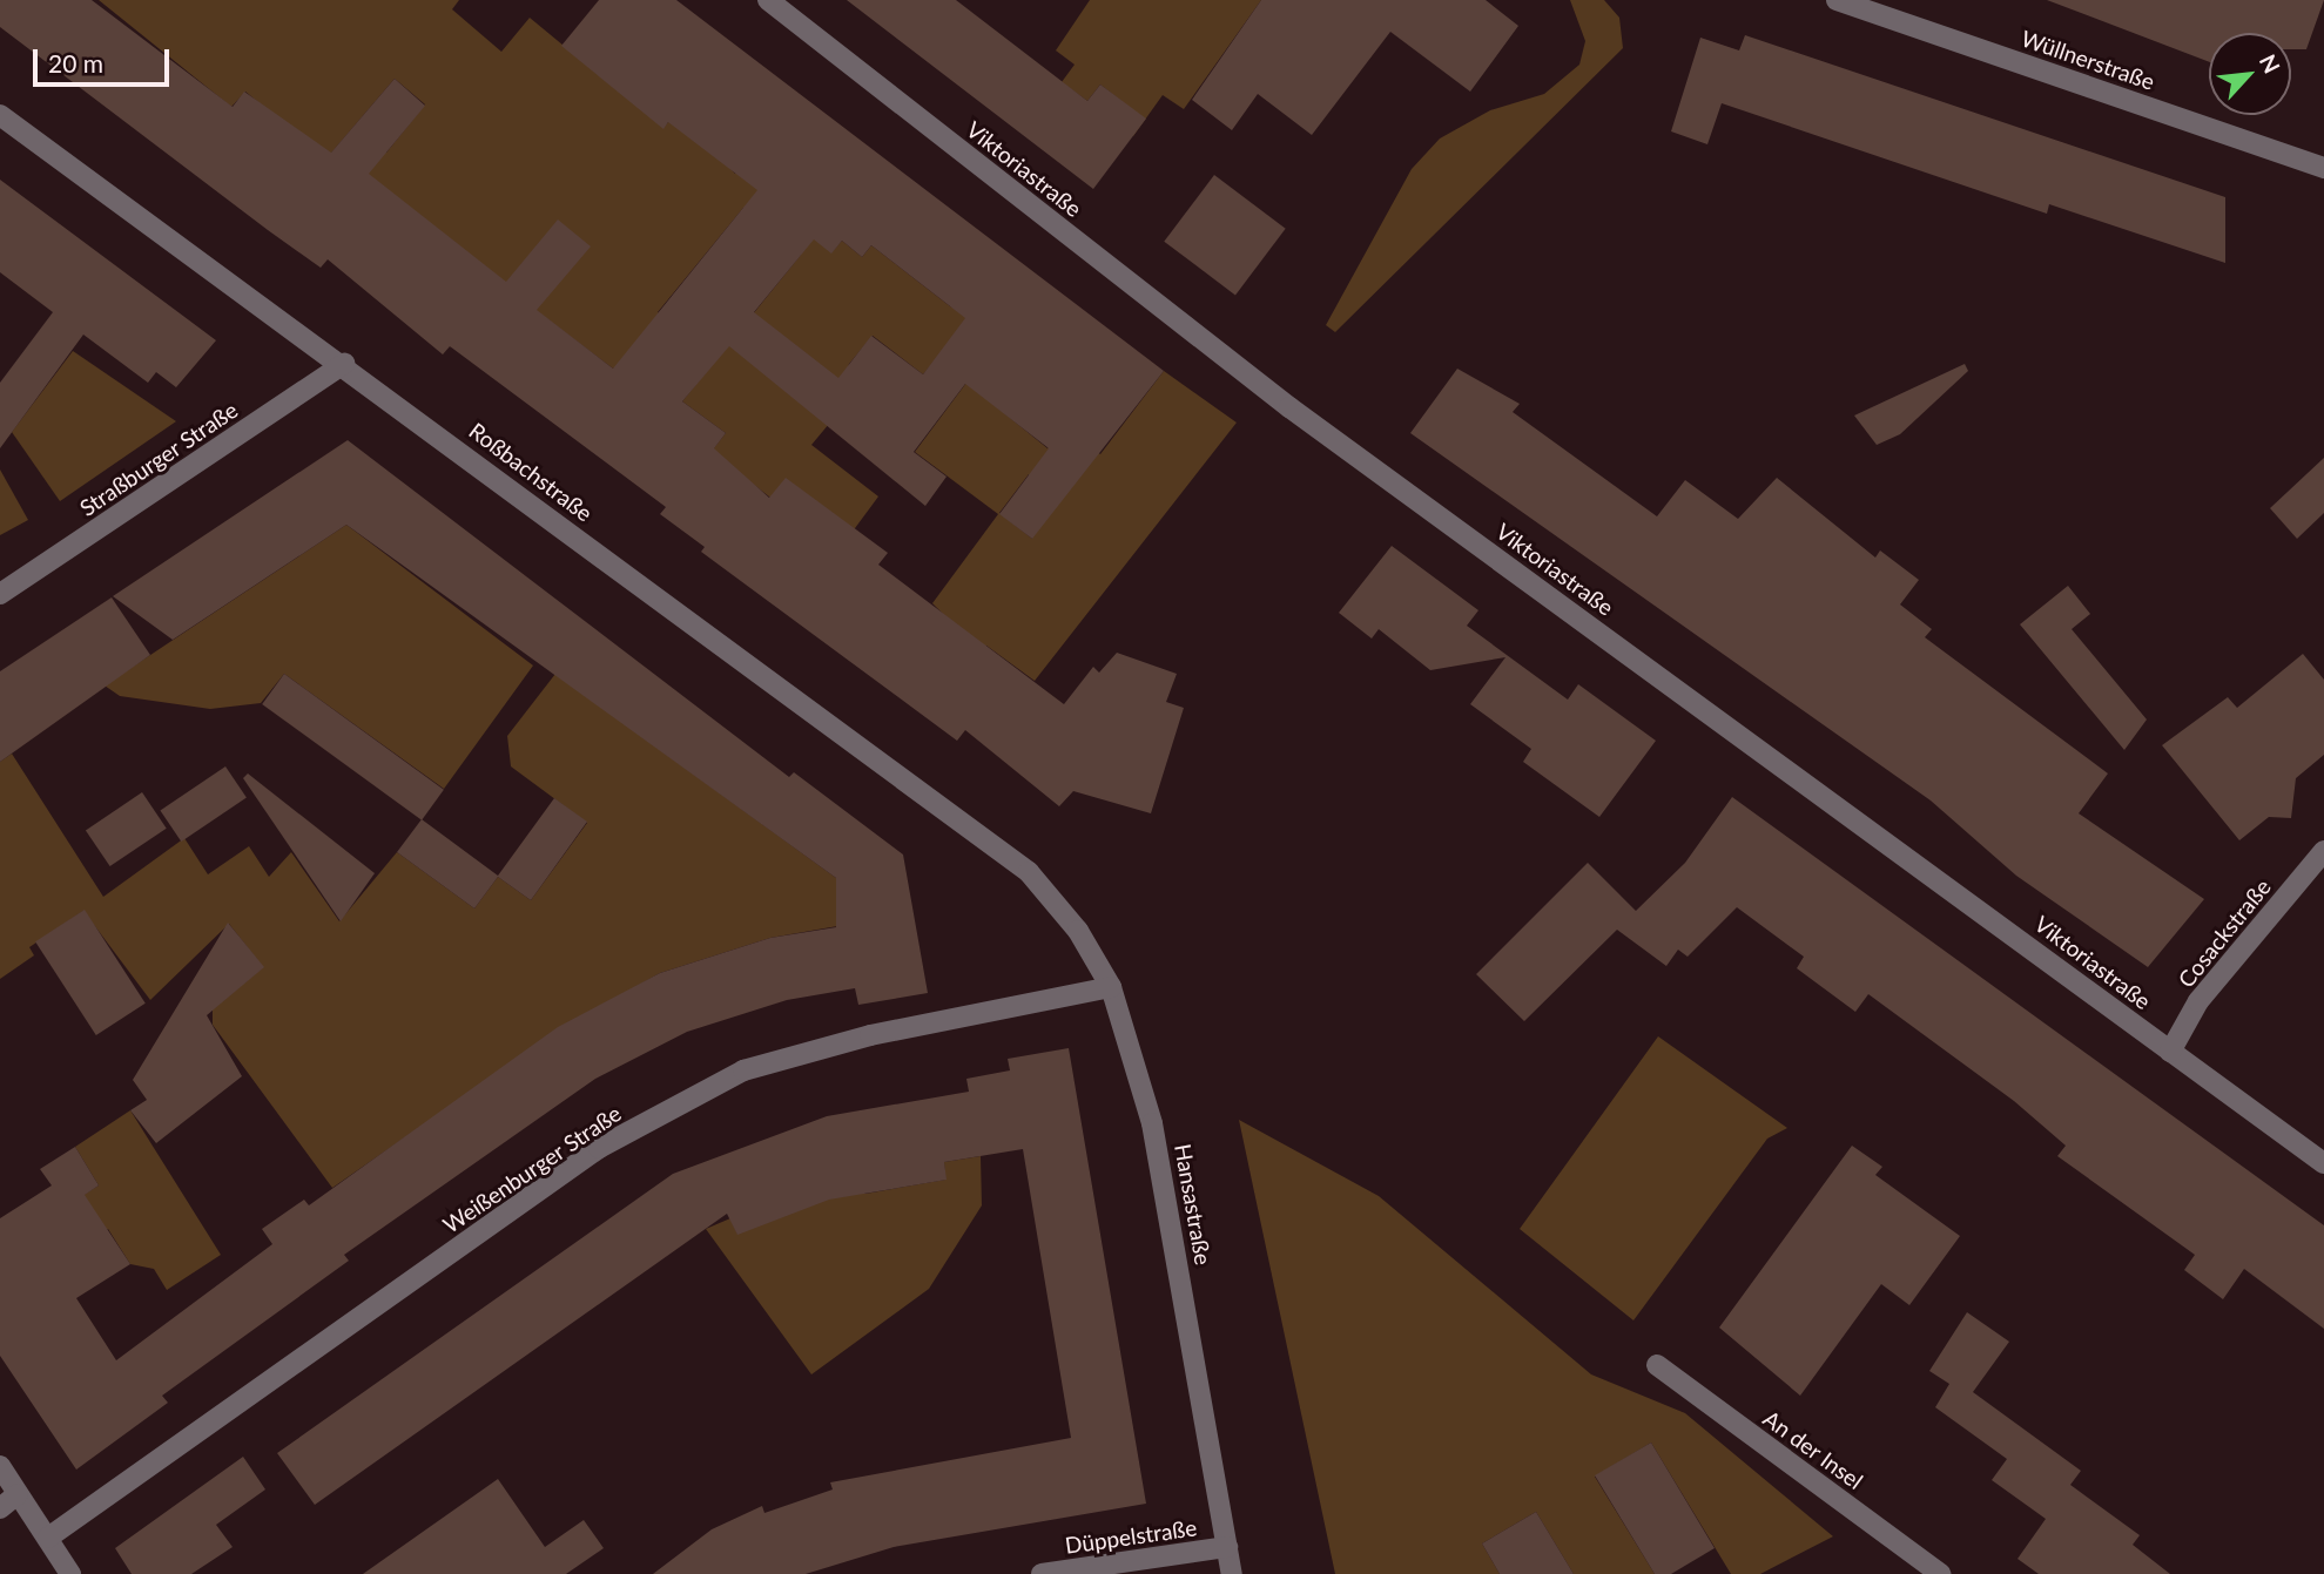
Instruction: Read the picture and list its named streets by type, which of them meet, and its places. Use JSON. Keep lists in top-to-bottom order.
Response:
{
  "streets": {
    "street": [
      "Wüllnerstraße",
      "Viktoriastraße",
      "Straßburger Straße",
      "Roßbachstraße",
      "Cosackstraße",
      "Weißenburger Straße",
      "Hansastraße",
      "An der Insel",
      "Düppelstraße"
    ]
  },
  "crossings": [
    ["Viktoriastraße", "Cosackstraße"],
    ["Straßburger Straße", "Roßbachstraße"],
    ["Roßbachstraße", "Hansastraße"],
    ["Weißenburger Straße", "Hansastraße"],
    ["Hansastraße", "Düppelstraße"]
  ],
  "scale_bar": "20 m",
  "north": "top right"
}
